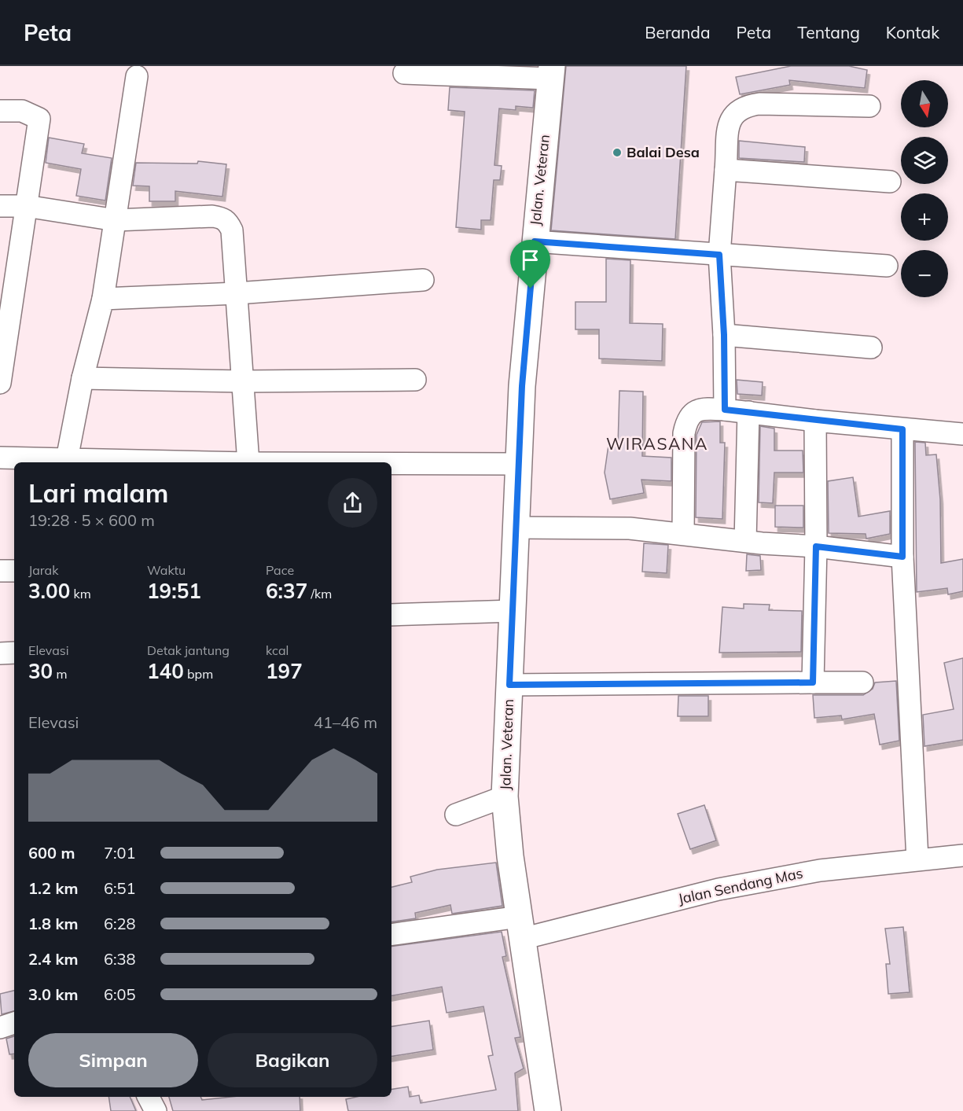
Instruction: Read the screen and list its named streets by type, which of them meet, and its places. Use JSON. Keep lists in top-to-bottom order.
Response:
{
  "streets": {
    "street": ["Jalan. Veteran", "Jalan Sendang Mas"]
  },
  "crossings": [
    ["Jalan. Veteran", "Jalan Sendang Mas"]
  ],
  "districts": ["WIRASANA"],
  "places": ["Balai Desa"],
  "north": "bottom",
  "page": {
    "header": "Peta",
    "nav": [
      "Beranda",
      "Peta",
      "Tentang",
      "Kontak"
    ],
    "map_buttons": ["+", "−"],
    "heading": ["Lari malam", "19:28 · 5 × 600 m"],
    "stats": [
      ["Jarak", "3.00 km"],
      ["Waktu", "19:51"],
      ["Pace", "6:37 /km"],
      ["Elevasi", "30 m"],
      ["Detak jantung", "140 bpm"],
      ["kcal", "197"]
    ],
    "chart": ["Elevasi", "41–46 m"],
    "list": [
      {
        "name": "600 m",
        "note": "7:01"
      },
      {
        "name": "1.2 km",
        "note": "6:51"
      },
      {
        "name": "1.8 km",
        "note": "6:28"
      },
      {
        "name": "2.4 km",
        "note": "6:38"
      },
      {
        "name": "3.0 km",
        "note": "6:05"
      }
    ],
    "buttons": ["Simpan", "Bagikan"]
  }
}
